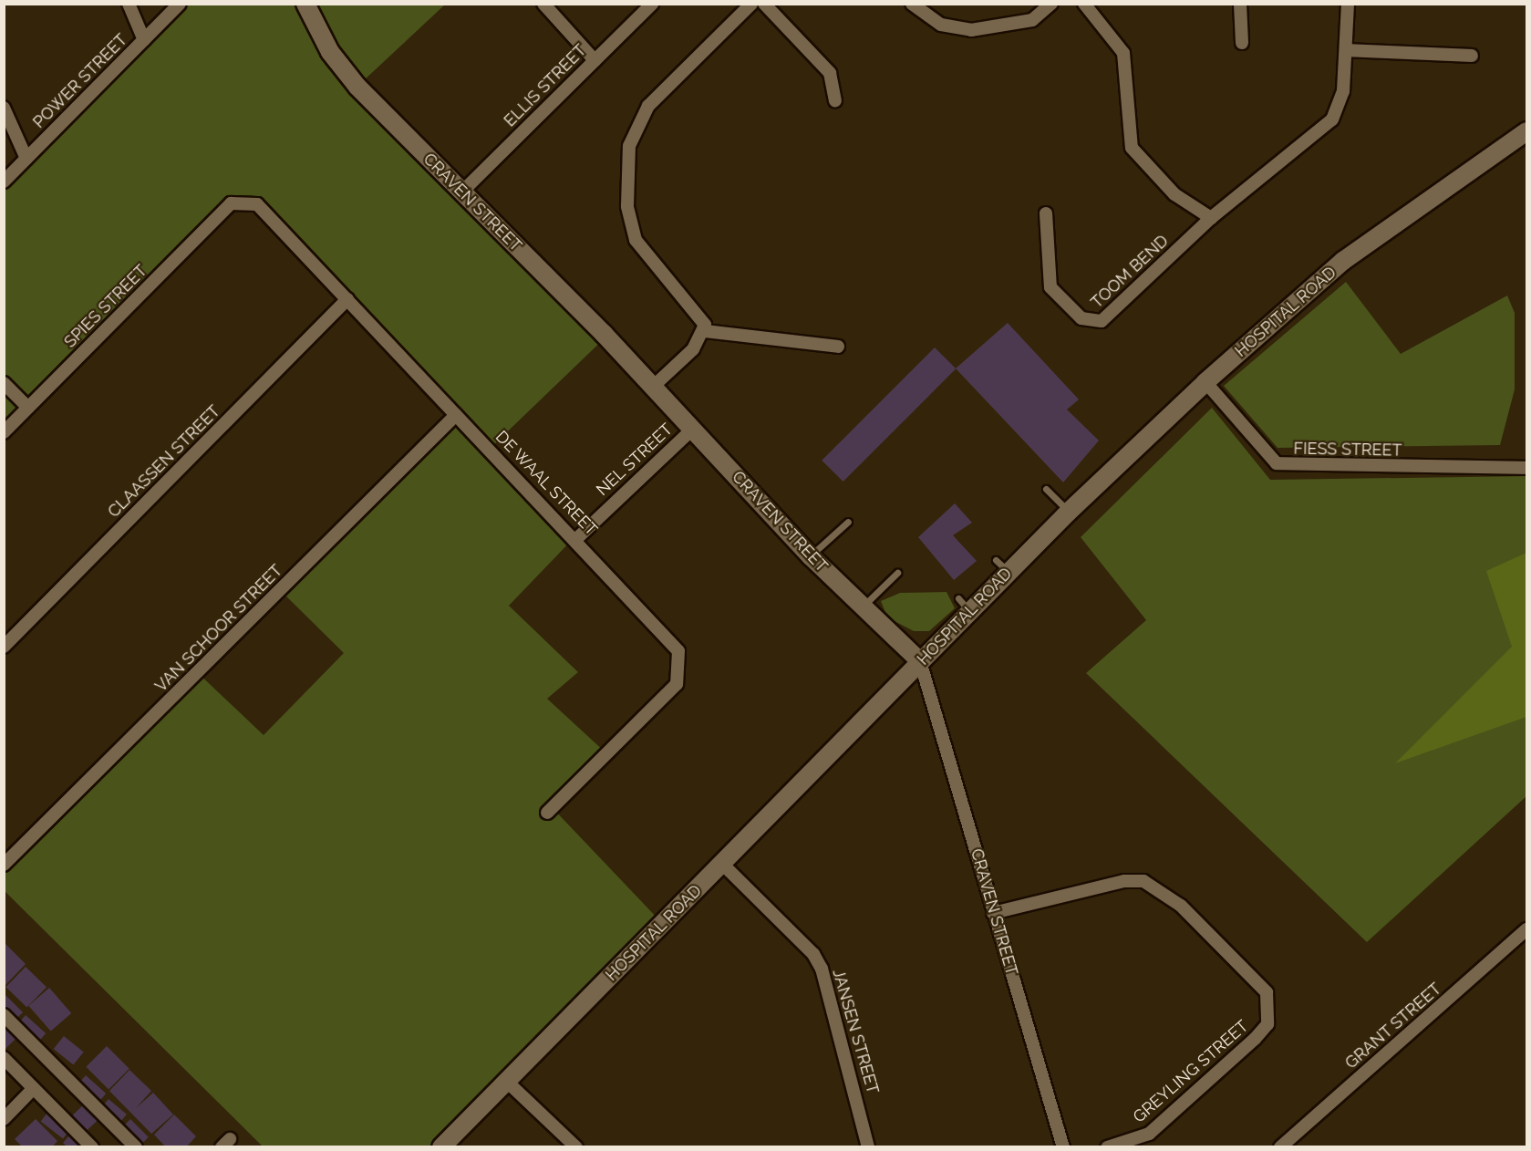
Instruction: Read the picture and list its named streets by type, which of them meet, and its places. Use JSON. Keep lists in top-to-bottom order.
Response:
{
  "streets": {
    "main road": ["CRAVEN STREET", "HOSPITAL ROAD"],
    "street": [
      "POWER STREET",
      "ELLIS STREET",
      "TOOM BEND",
      "SPIES STREET",
      "FIESS STREET",
      "NEL STREET",
      "CLAASSEN STREET",
      "DE WAAL STREET",
      "VAN SCHOOR STREET",
      "GRANT STREET",
      "JANSEN STREET",
      "GREYLING STREET"
    ]
  },
  "crossings": [
    ["ELLIS STREET", "CRAVEN STREET"],
    ["CRAVEN STREET", "HOSPITAL ROAD"],
    ["CRAVEN STREET", "NEL STREET"],
    ["CRAVEN STREET", "GREYLING STREET"],
    ["SPIES STREET", "DE WAAL STREET"],
    ["HOSPITAL ROAD", "FIESS STREET"],
    ["HOSPITAL ROAD", "JANSEN STREET"],
    ["NEL STREET", "DE WAAL STREET"],
    ["CLAASSEN STREET", "DE WAAL STREET"],
    ["DE WAAL STREET", "VAN SCHOOR STREET"]
  ]
}
